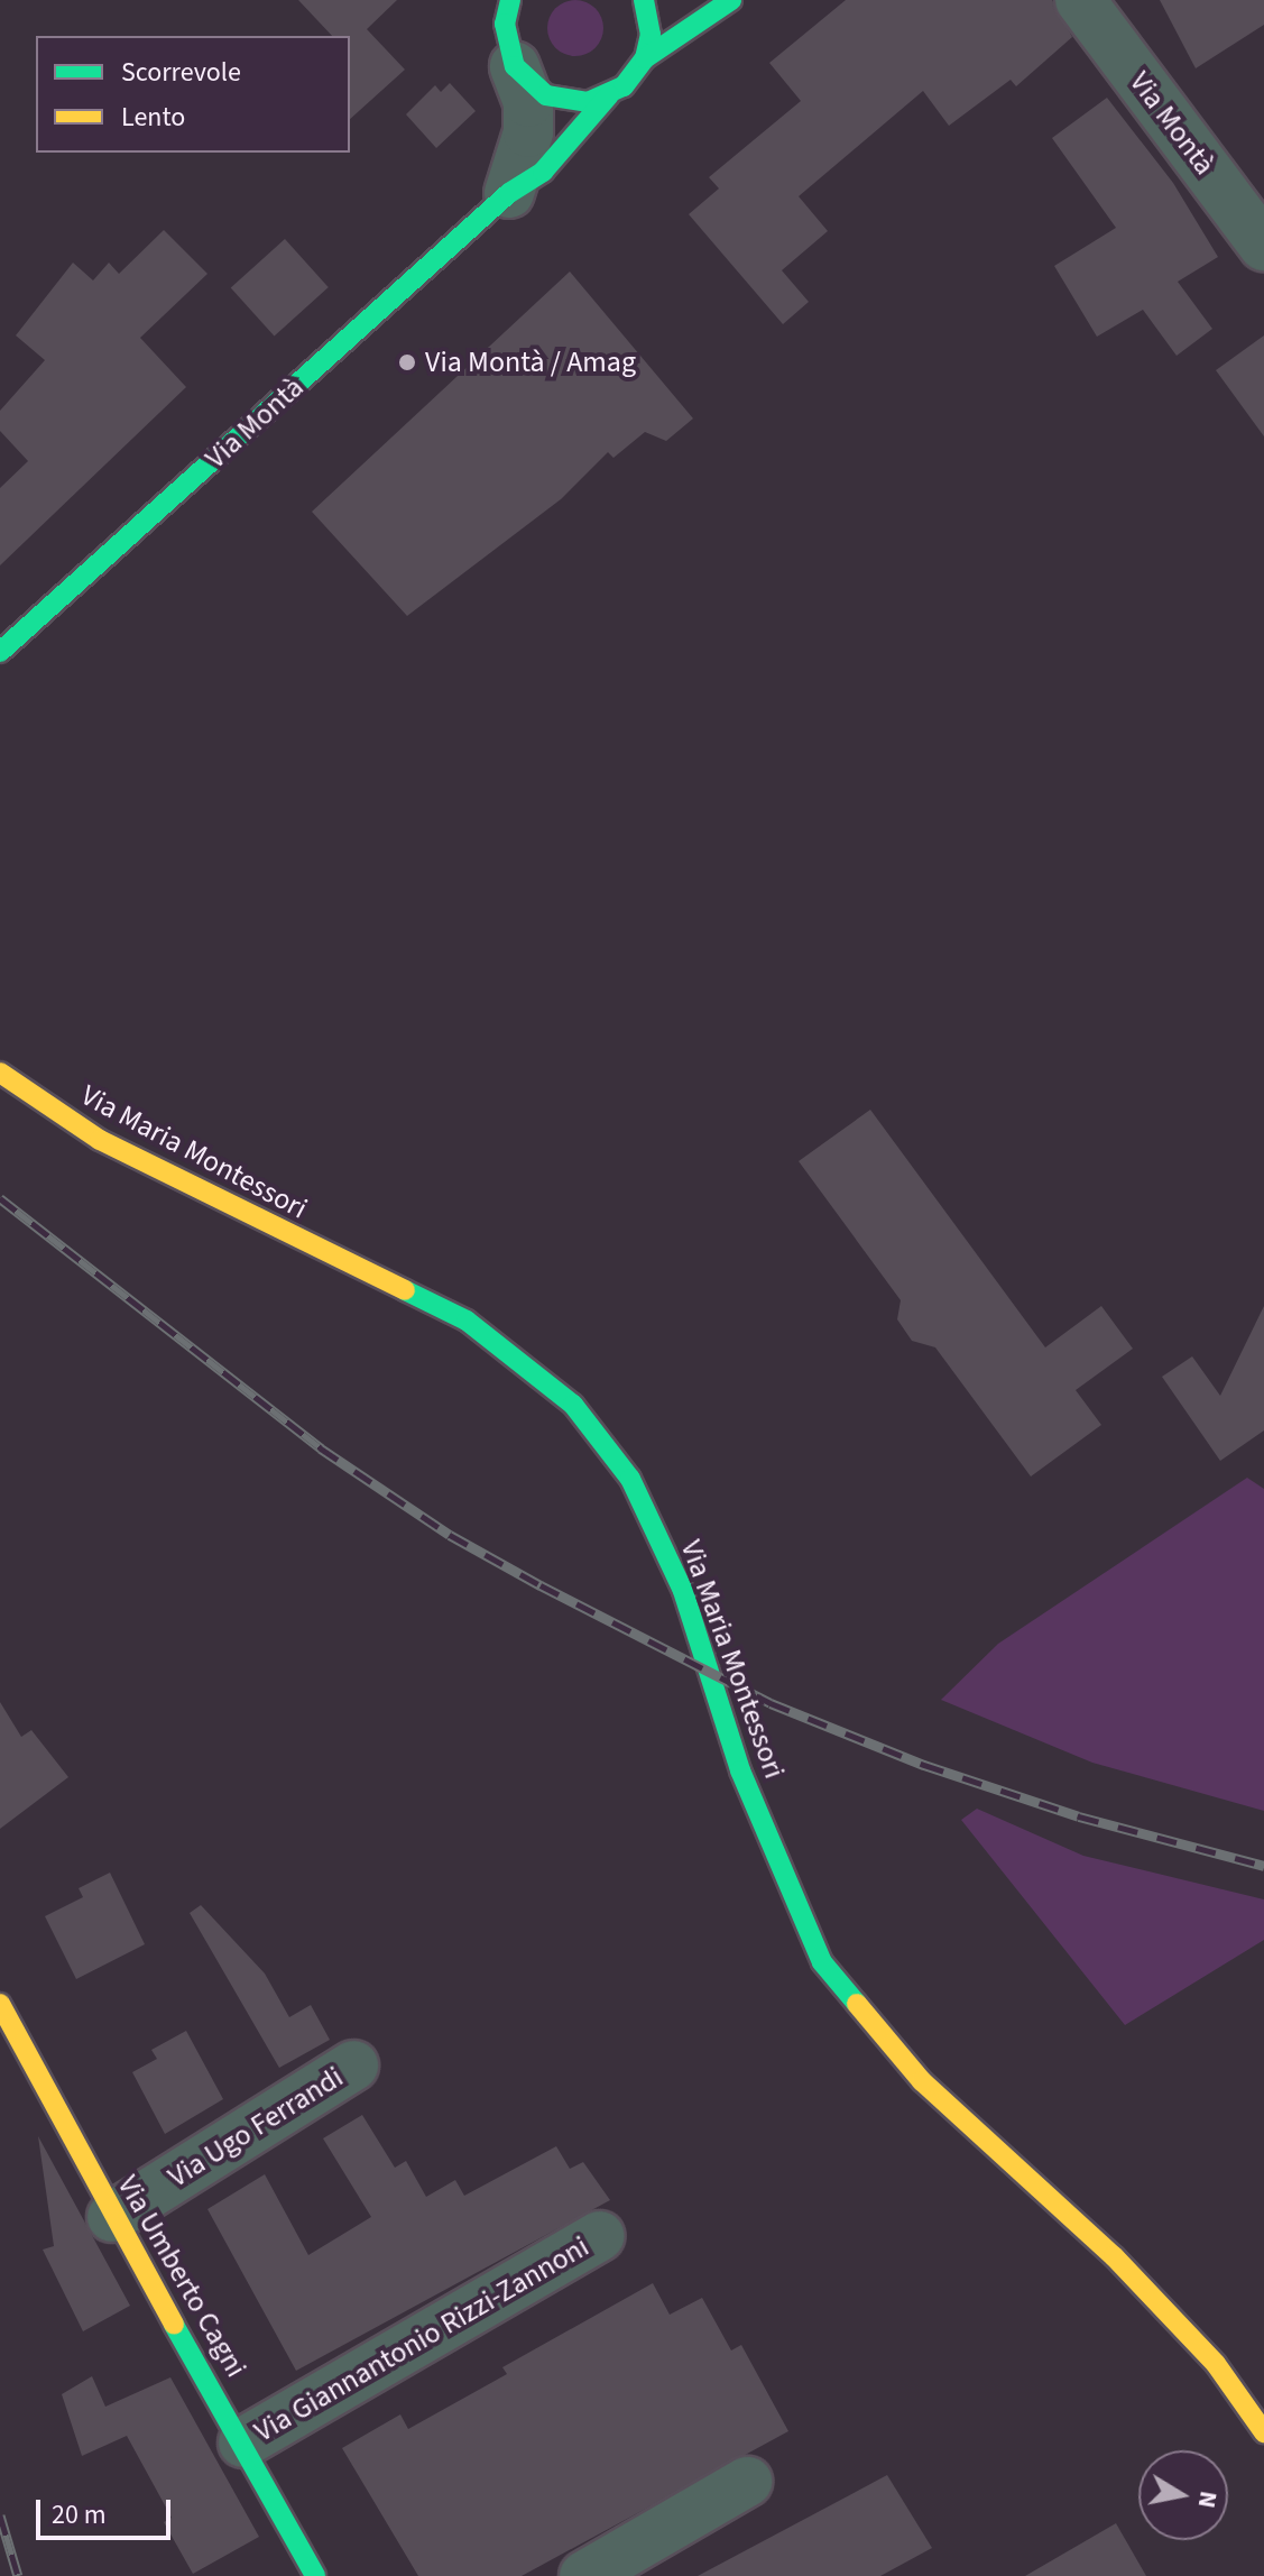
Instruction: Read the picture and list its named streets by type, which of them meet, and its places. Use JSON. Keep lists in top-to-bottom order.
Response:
{
  "streets": {
    "street": [
      "Via Montà",
      "Via Maria Montessori",
      "Via Ugo Ferrandi",
      "Via Umberto Cagni",
      "Via Giannantonio Rizzi-Zannoni"
    ]
  },
  "crossings": [
    ["Via Ugo Ferrandi", "Via Umberto Cagni"],
    ["Via Umberto Cagni", "Via Giannantonio Rizzi-Zannoni"]
  ],
  "places": ["Via Montà / Amag"],
  "legend": ["Scorrevole", "Lento"],
  "scale_bar": "20 m",
  "north": "right"
}
